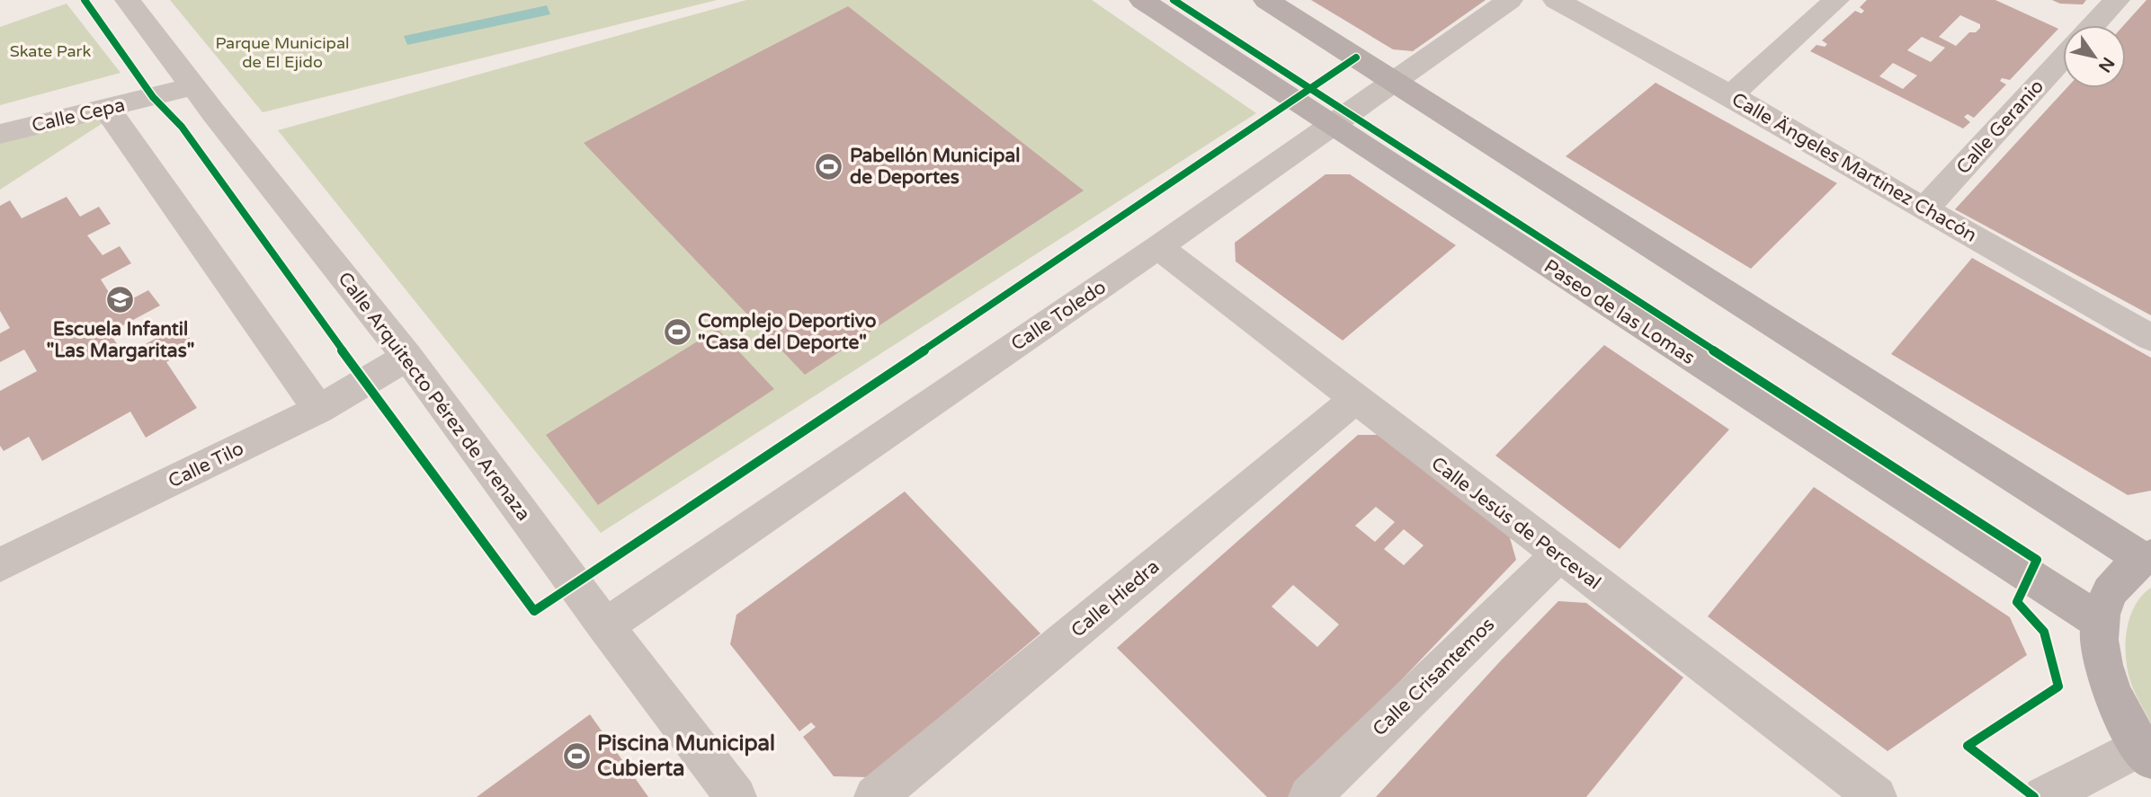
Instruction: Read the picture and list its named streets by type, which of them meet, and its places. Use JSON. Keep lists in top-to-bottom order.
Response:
{
  "streets": {
    "main road": ["Paseo de las Lomas"],
    "street": [
      "Calle Cepa",
      "Calle Geranio",
      "Calle Ängeles Martínez Chacón",
      "Calle Toledo",
      "Calle Arquitecto Pérez de Arenaza",
      "Calle Tilo",
      "Calle Jesús de Perceval",
      "Calle Hiedra",
      "Calle Crisantemos"
    ]
  },
  "crossings": [
    ["Calle Cepa", "Calle Arquitecto Pérez de Arenaza"],
    ["Calle Geranio", "Calle Ängeles Martínez Chacón"],
    ["Paseo de las Lomas", "Calle Toledo"],
    ["Calle Toledo", "Calle Arquitecto Pérez de Arenaza"],
    ["Calle Toledo", "Calle Jesús de Perceval"],
    ["Calle Arquitecto Pérez de Arenaza", "Calle Tilo"],
    ["Calle Jesús de Perceval", "Calle Hiedra"],
    ["Calle Jesús de Perceval", "Calle Crisantemos"]
  ],
  "parks": ["Parque Municipal de El Ejido", "Skate Park"],
  "places": {
    "sports": ["Pabellón Municipal de Deportes", "Complejo Deportivo \"Casa del Deporte\"", "Piscina Municipal Cubierta"],
    "school or university": ["Escuela Infantil \"Las Margaritas\""]
  },
  "north": "bottom right"
}
